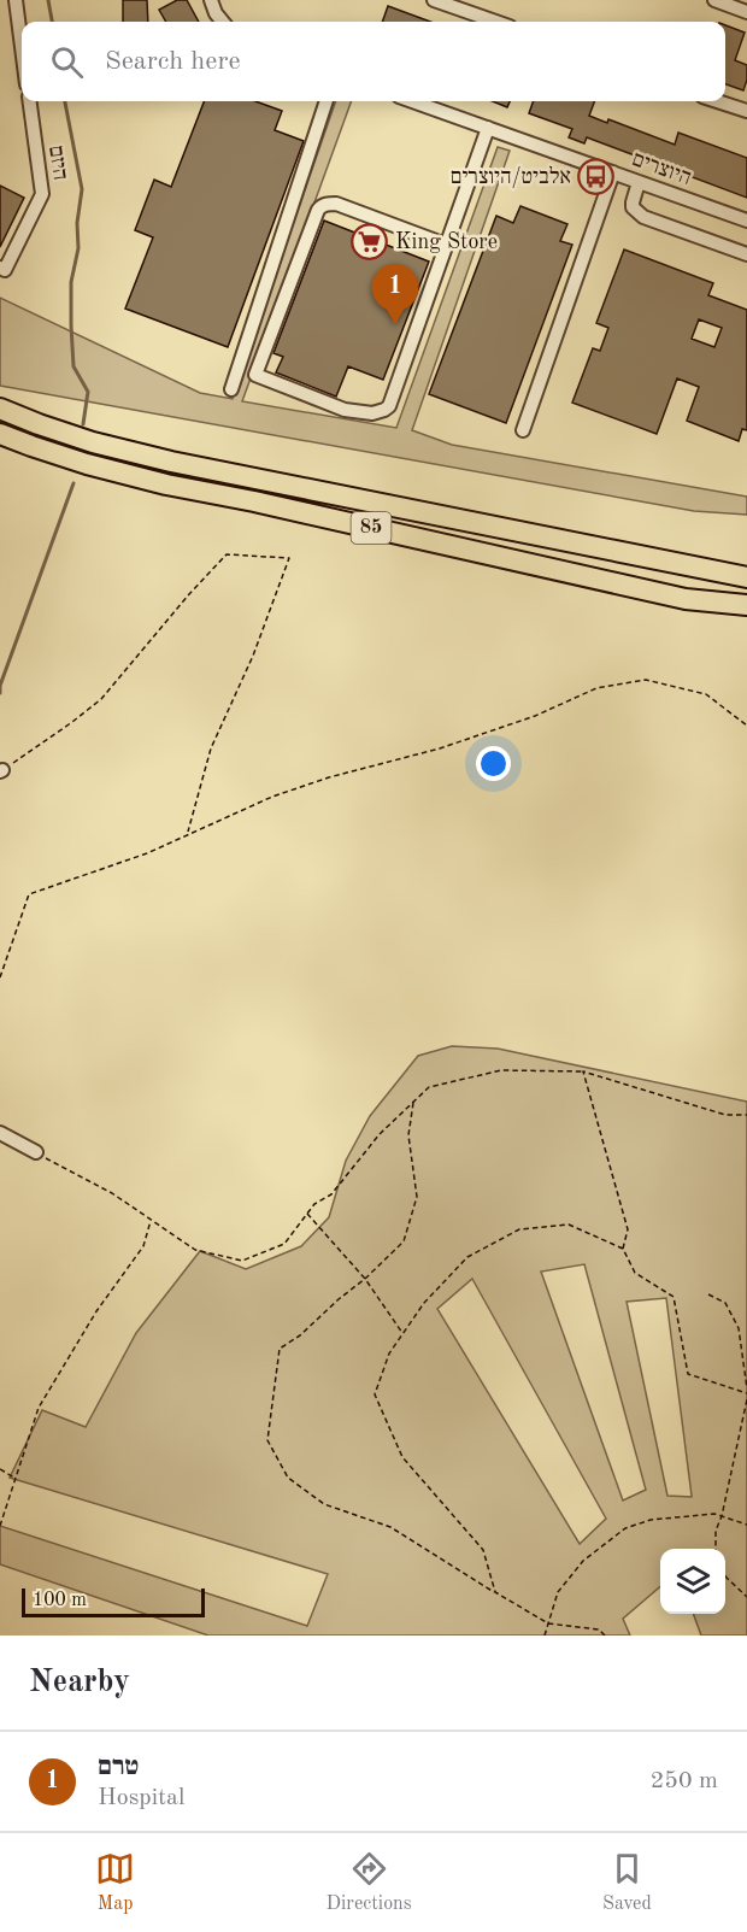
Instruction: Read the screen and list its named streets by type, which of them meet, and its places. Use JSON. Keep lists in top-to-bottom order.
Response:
{
  "streets": {
    "highway": ["85"],
    "street": ["היזם", "היוצרים"]
  },
  "places": {
    "bus stop": ["אלביט/היוצרים"],
    "supermarket": ["King Store"]
  },
  "scale_bar": "100 m",
  "page": {
    "search": "Search here",
    "pins": "1",
    "scale": "100 m",
    "heading": "Nearby",
    "list": [
      {
        "mark": "1",
        "name": "טרם",
        "note": "Hospital",
        "value": "250 m"
      }
    ],
    "nav": ["Map", "Directions", "Saved"]
  }
}
